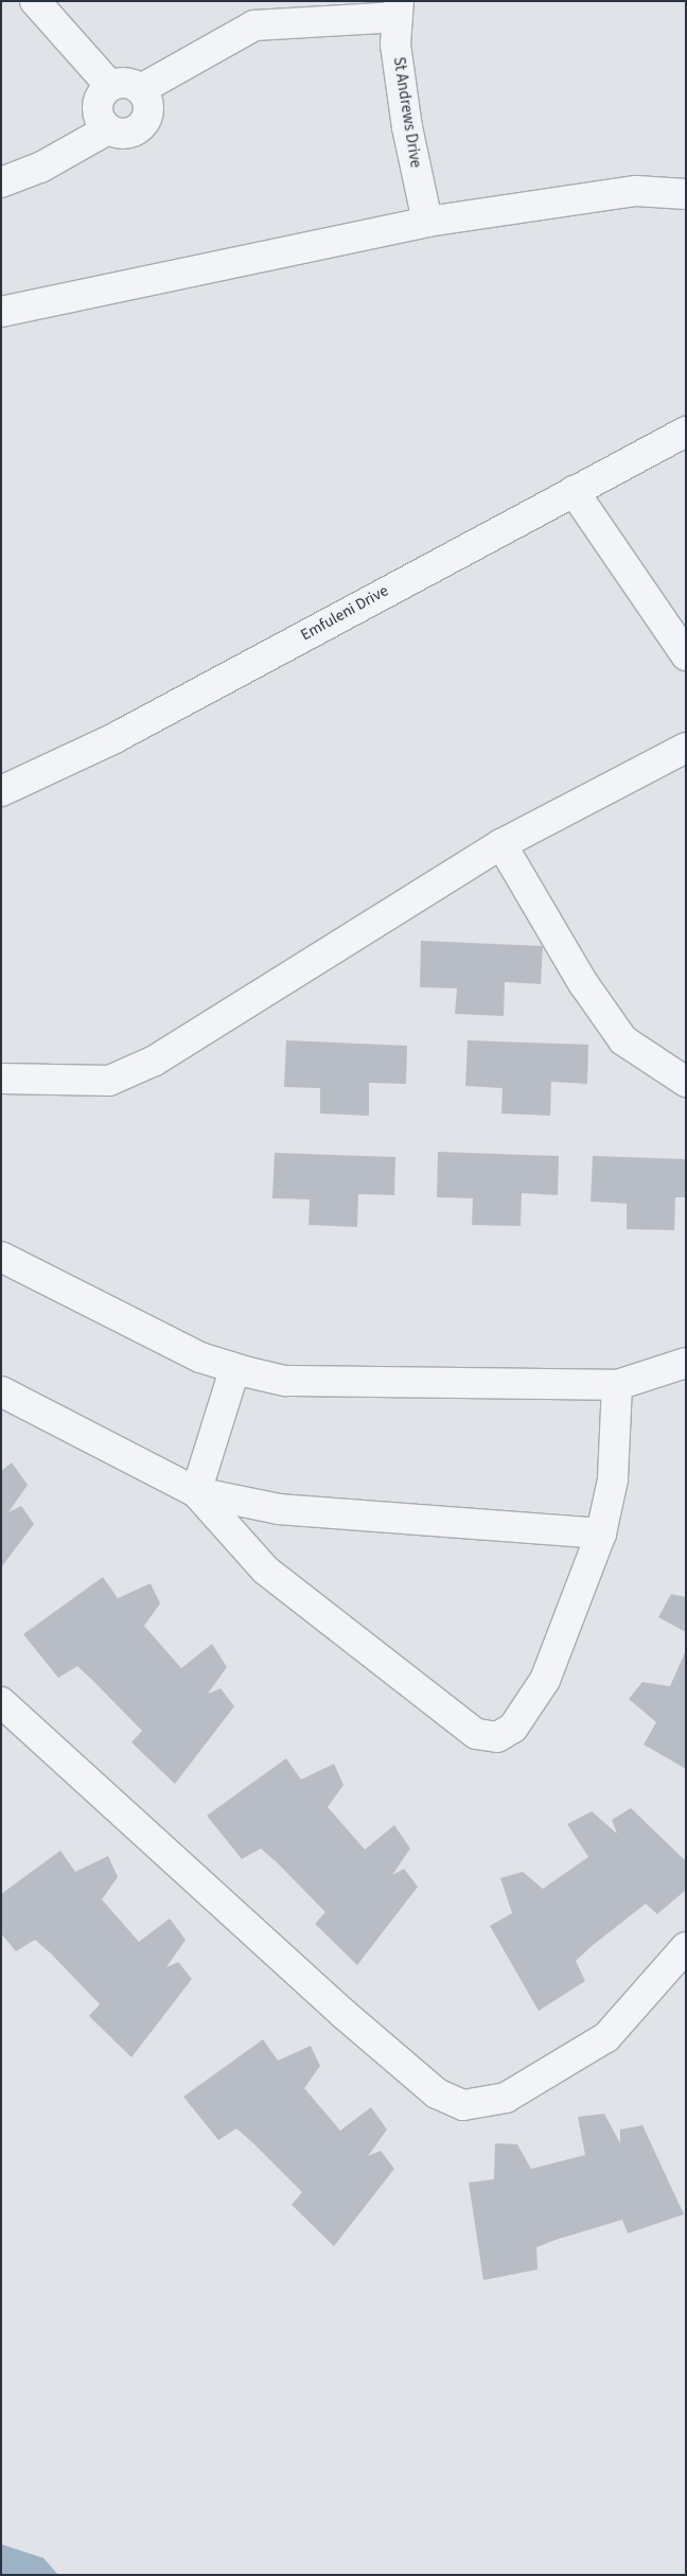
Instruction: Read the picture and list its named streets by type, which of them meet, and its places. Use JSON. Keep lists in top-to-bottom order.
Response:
{
  "streets": {
    "street": ["St Andrews Drive", "Emfuleni Drive"]
  }
}
